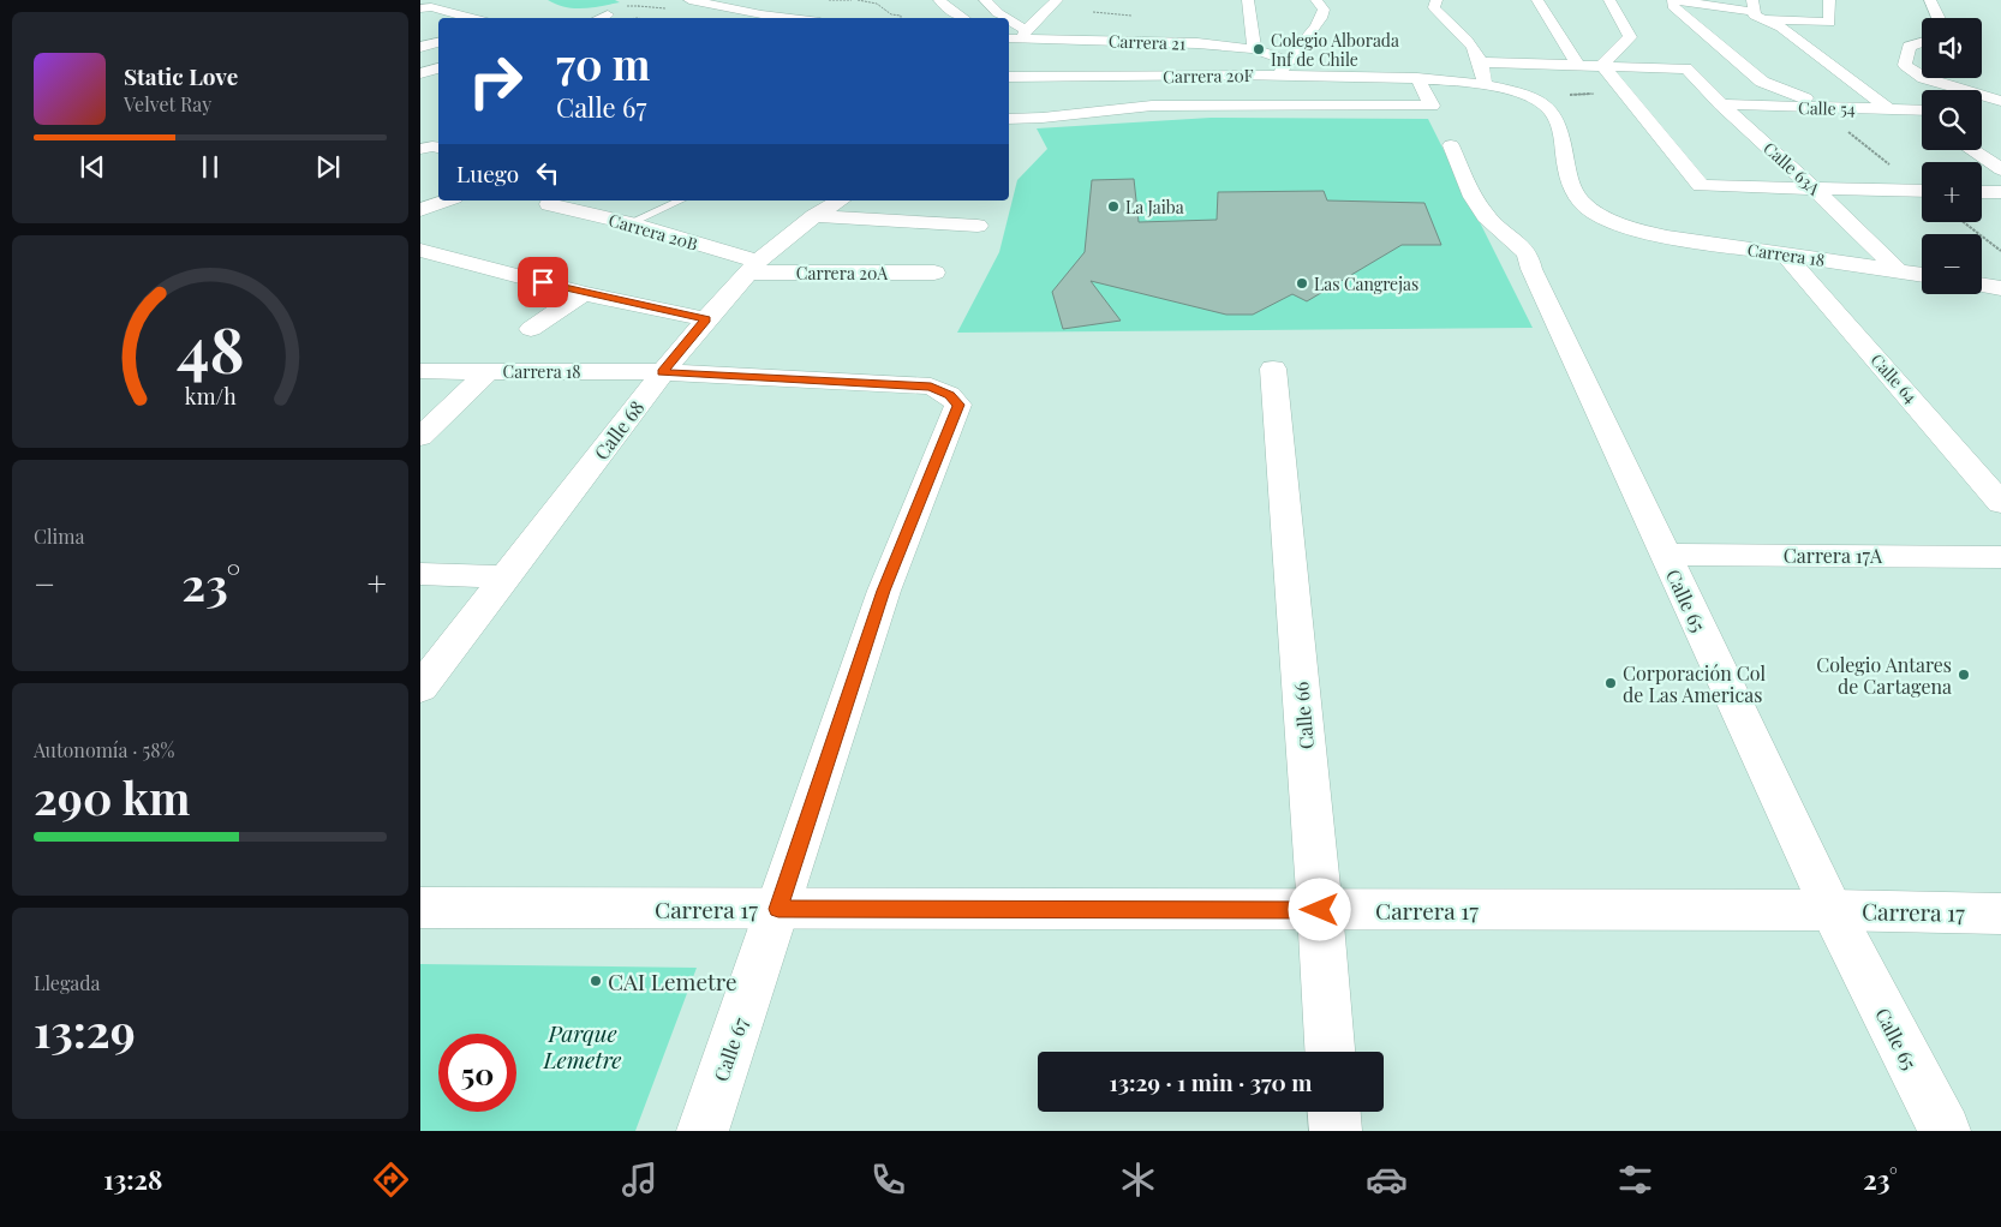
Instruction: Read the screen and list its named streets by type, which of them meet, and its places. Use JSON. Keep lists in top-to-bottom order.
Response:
{
  "streets": {
    "street": [
      "Carrera 21",
      "Carrera 20F",
      "Calle 54",
      "Calle 63A",
      "Carrera 20B",
      "Carrera 18",
      "Carrera 20A",
      "Calle 64",
      "Calle 68",
      "Carrera 17A",
      "Calle 65",
      "Calle 66",
      "Carrera 17",
      "Calle 67"
    ]
  },
  "crossings": [
    ["Carrera 21", "Carrera 20F"],
    ["Carrera 20F", "Carrera 18"],
    ["Calle 54", "Calle 63A"],
    ["Calle 63A", "Carrera 18"],
    ["Carrera 20B", "Carrera 20A"],
    ["Carrera 20B", "Calle 68"],
    ["Carrera 18", "Calle 64"],
    ["Carrera 18", "Calle 68"],
    ["Carrera 18", "Calle 67"],
    ["Carrera 20A", "Calle 68"],
    ["Calle 68", "Calle 67"],
    ["Carrera 17A", "Calle 65"],
    ["Calle 65", "Carrera 17"],
    ["Calle 66", "Carrera 17"],
    ["Carrera 17", "Calle 67"]
  ],
  "parks": ["Parque Lemetre"],
  "places": [
    "Colegio Alborada Inf de Chile",
    "La Jaiba",
    "Las Cangrejas",
    "Colegio Antares de Cartagena",
    "Corporación Col de Las Americas",
    "CAI Lemetre"
  ],
  "page": {
    "map_buttons": ["+", "−"],
    "turn": ["70 m", "Calle 67"],
    "song": ["Static Love", "Velvet Ray"],
    "then": "Luego",
    "tile": [
      "Clima",
      ["Autonomía · 58%", "290 km"],
      ["Llegada", "13:29"]
    ],
    "heat": ["−", "23°", "+"],
    "limit": "50",
    "trip": "13:29 · 1 min · 370 m",
    "tabs": ["13:28", "23°"],
    "gauge": ["48", "km/h"]
  }
}
